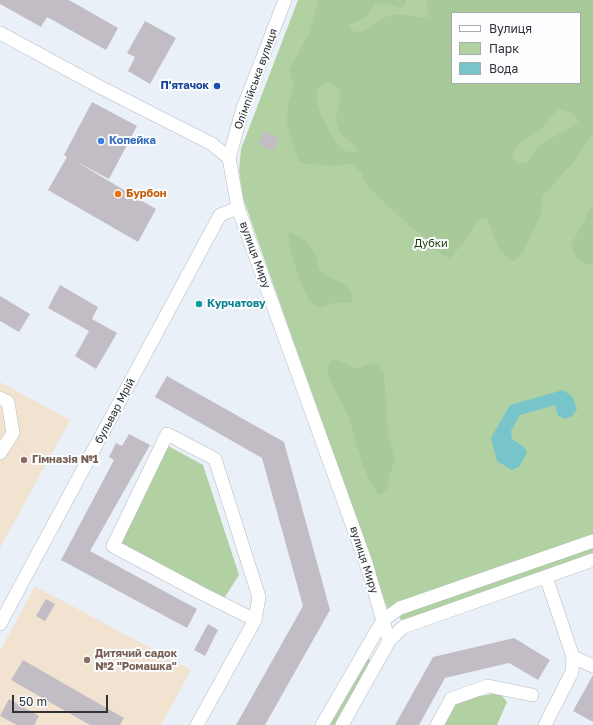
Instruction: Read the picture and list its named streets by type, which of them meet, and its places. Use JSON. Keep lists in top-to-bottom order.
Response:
{
  "streets": {
    "street": ["Олімпійська вулиця", "вулиця Миру", "бульвар Мрій"]
  },
  "crossings": [
    ["Олімпійська вулиця", "вулиця Миру"],
    ["вулиця Миру", "бульвар Мрій"]
  ],
  "parks": ["Дубки"],
  "places": [
    "П'ятачок",
    "Копейка",
    "Бурбон",
    "Курчатову",
    "Гімназія №1",
    "Дитячий садок №2 \"Ромашка\""
  ],
  "legend": ["Вулиця", "Парк", "Вода"],
  "scale_bar": "50 m"
}
